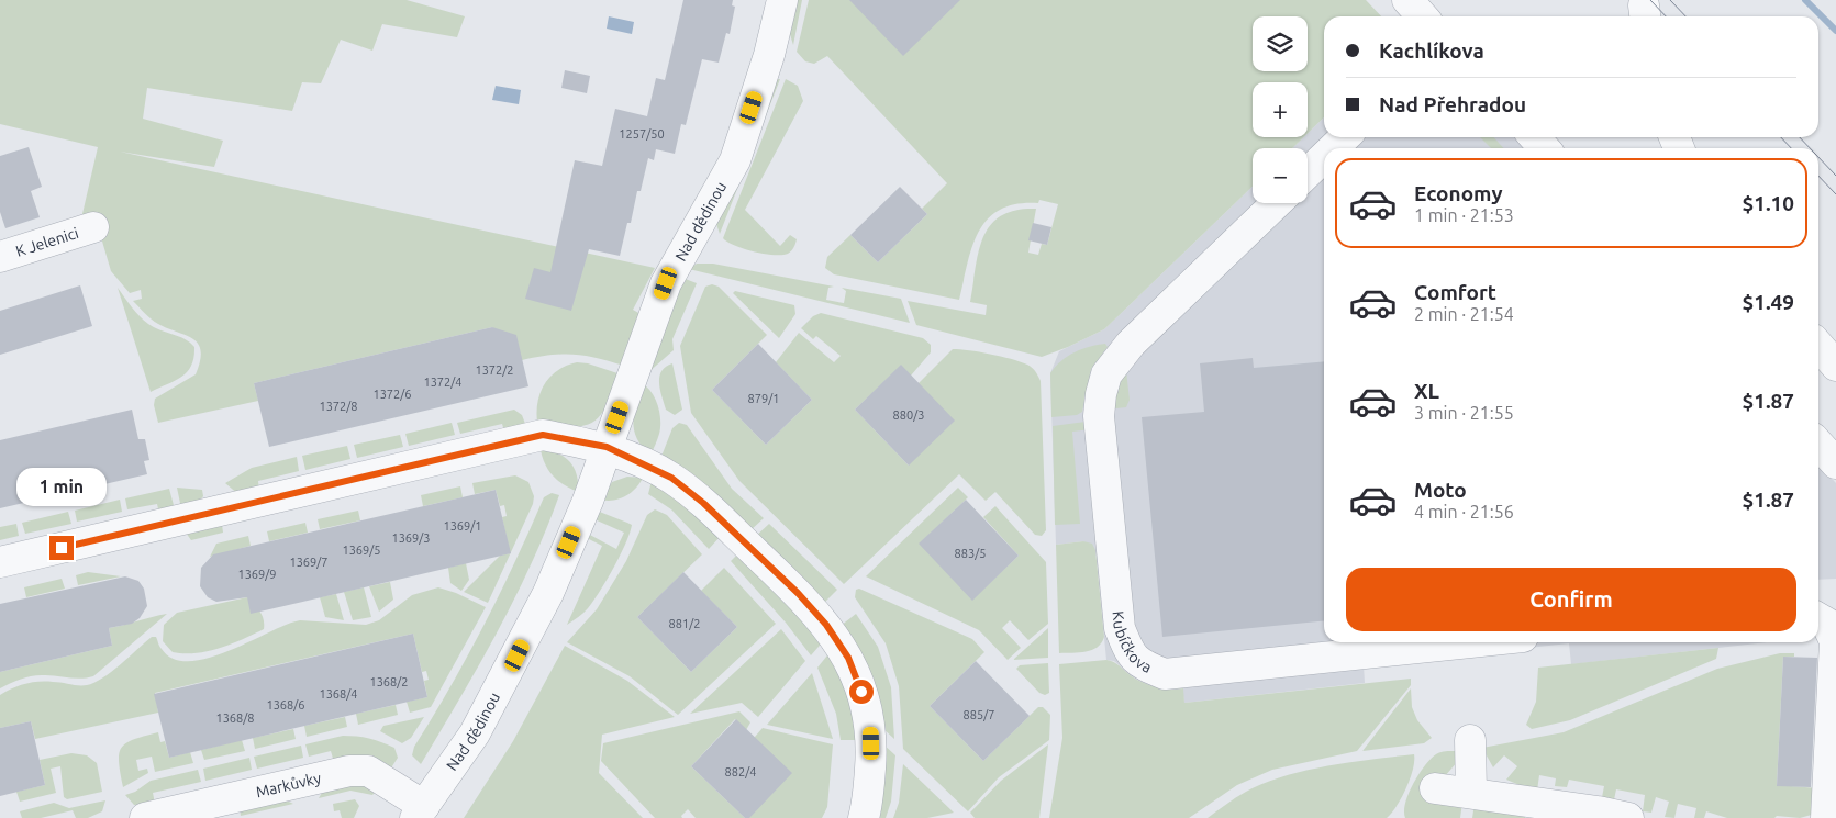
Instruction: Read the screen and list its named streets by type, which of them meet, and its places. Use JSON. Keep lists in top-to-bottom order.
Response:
{
  "streets": {
    "street": [
      "Nad dědinou",
      "K Jelenici",
      "Kubíčkova",
      "Markůvky"
    ]
  },
  "crossings": [
    ["Nad dědinou", "Markůvky"]
  ],
  "house_numbers": [
    "1257/50",
    "1372/2",
    "1372/4",
    "1372/6",
    "879/1",
    "1372/8",
    "880/3",
    "1369/1",
    "1369/3",
    "1369/5",
    "883/5",
    "1369/7",
    "1369/9",
    "881/2",
    "1368/2",
    "1368/4",
    "1368/6",
    "885/7",
    "1368/8",
    "882/4"
  ],
  "page": {
    "map_buttons": ["+", "−"],
    "banner": ["Kachlíkova", "Nad Přehradou"],
    "list": [
      {
        "name": "Economy",
        "note": "1 min · 21:53",
        "value": "$1.10"
      },
      {
        "name": "Comfort",
        "note": "2 min · 21:54",
        "value": "$1.49"
      },
      {
        "name": "XL",
        "note": "3 min · 21:55",
        "value": "$1.87"
      },
      {
        "name": "Moto",
        "note": "4 min · 21:56",
        "value": "$1.87"
      }
    ],
    "bubble": "1 min",
    "buttons": "Confirm"
  }
}
